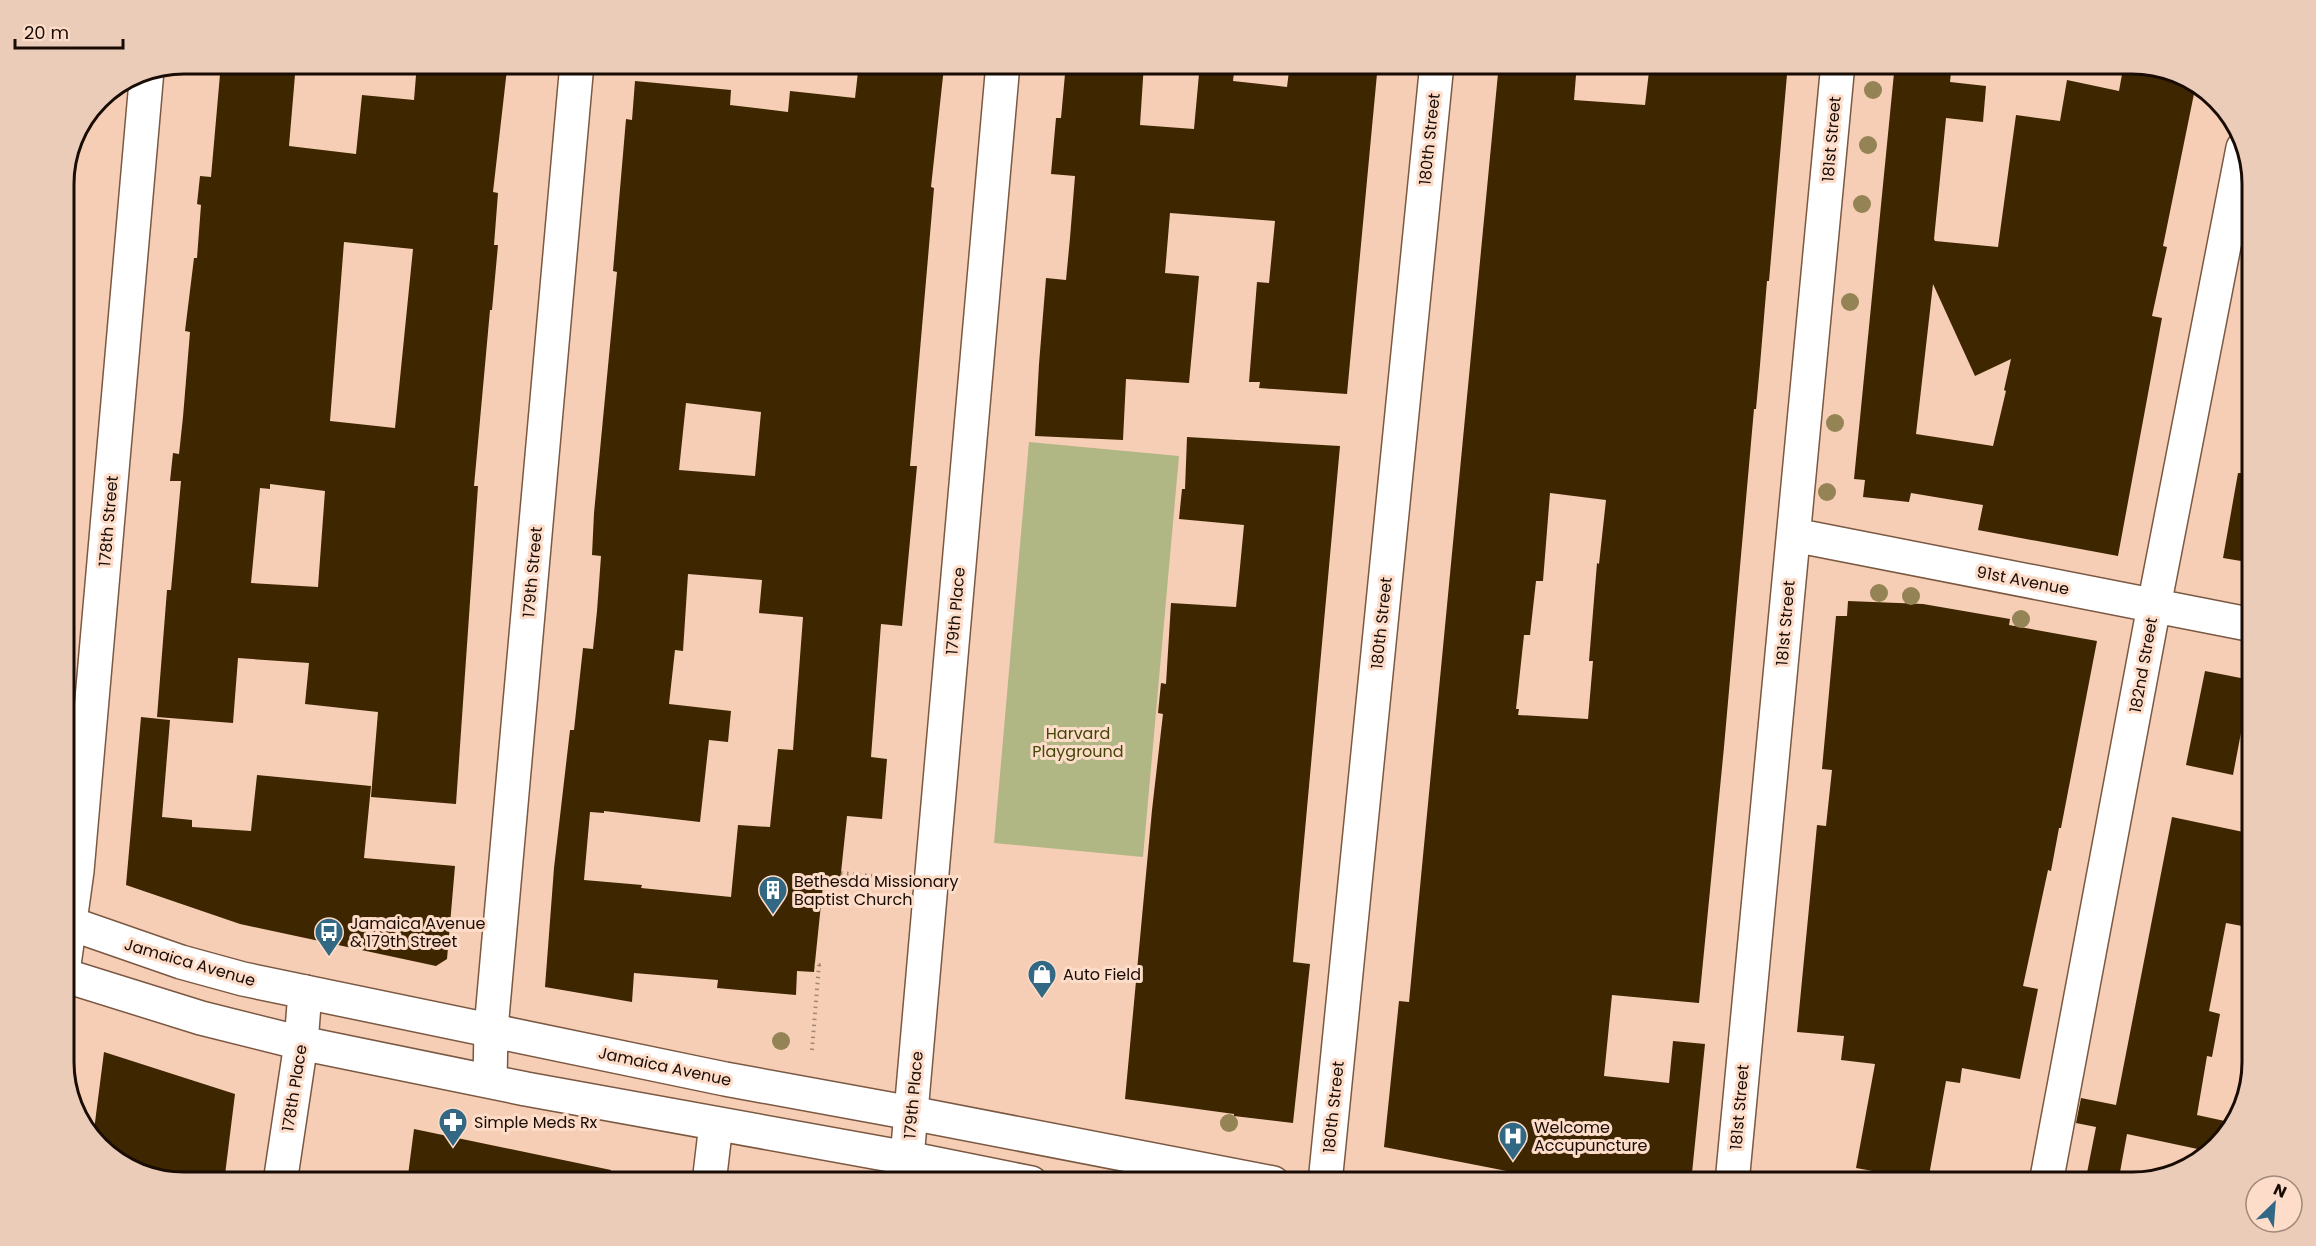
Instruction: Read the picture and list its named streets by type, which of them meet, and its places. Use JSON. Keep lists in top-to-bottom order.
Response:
{
  "streets": {
    "street": [
      "180th Street",
      "181st Street",
      "178th Street",
      "179th Street",
      "91st Avenue",
      "179th Place",
      "182nd Street",
      "Jamaica Avenue",
      "178th Place"
    ]
  },
  "crossings": [
    ["181st Street", "91st Avenue"],
    ["179th Street", "Jamaica Avenue"],
    ["91st Avenue", "182nd Street"],
    ["179th Place", "Jamaica Avenue"],
    ["Jamaica Avenue", "178th Place"]
  ],
  "parks": ["Harvard Playground"],
  "places": {
    "building": ["Bethesda Missionary Baptist Church"],
    "bus stop": ["Jamaica Avenue & 179th Street"],
    "shop": ["Auto Field"],
    "pharmacy": ["Simple Meds Rx"],
    "hospital": ["Welcome Accupuncture"]
  },
  "scale_bar": "20 m",
  "north": "top right"
}
